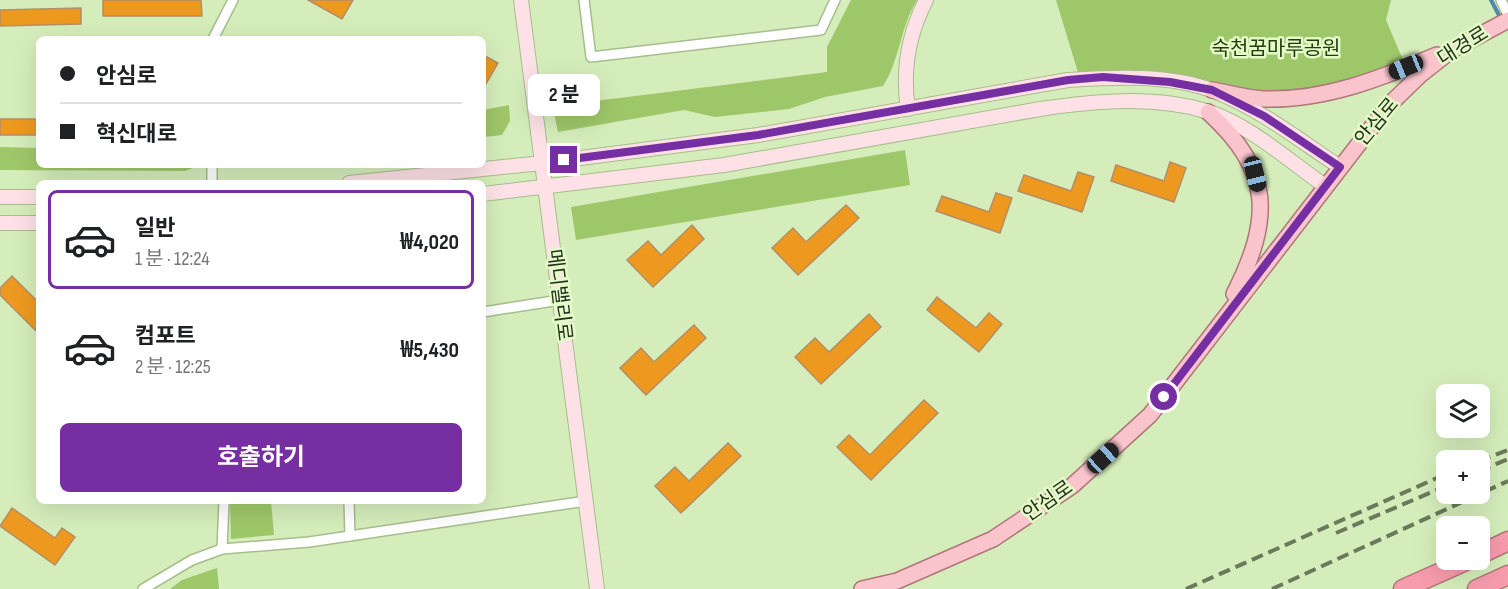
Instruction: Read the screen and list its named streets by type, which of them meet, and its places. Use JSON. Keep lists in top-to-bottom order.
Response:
{
  "streets": {
    "main road": ["대경로", "안심로", "메디밸리로"]
  },
  "crossings": [
    ["대경로", "안심로"]
  ],
  "parks": ["숙천꿈마루공원"],
  "page": {
    "banner": ["안심로", "혁신대로"],
    "bubble": "2 분",
    "list": [
      {
        "name": "일반",
        "note": "1 분 · 12:24",
        "value": "₩4,020"
      },
      {
        "name": "컴포트",
        "note": "2 분 · 12:25",
        "value": "₩5,430"
      }
    ],
    "map_buttons": ["+", "−"],
    "buttons": "호출하기"
  }
}
